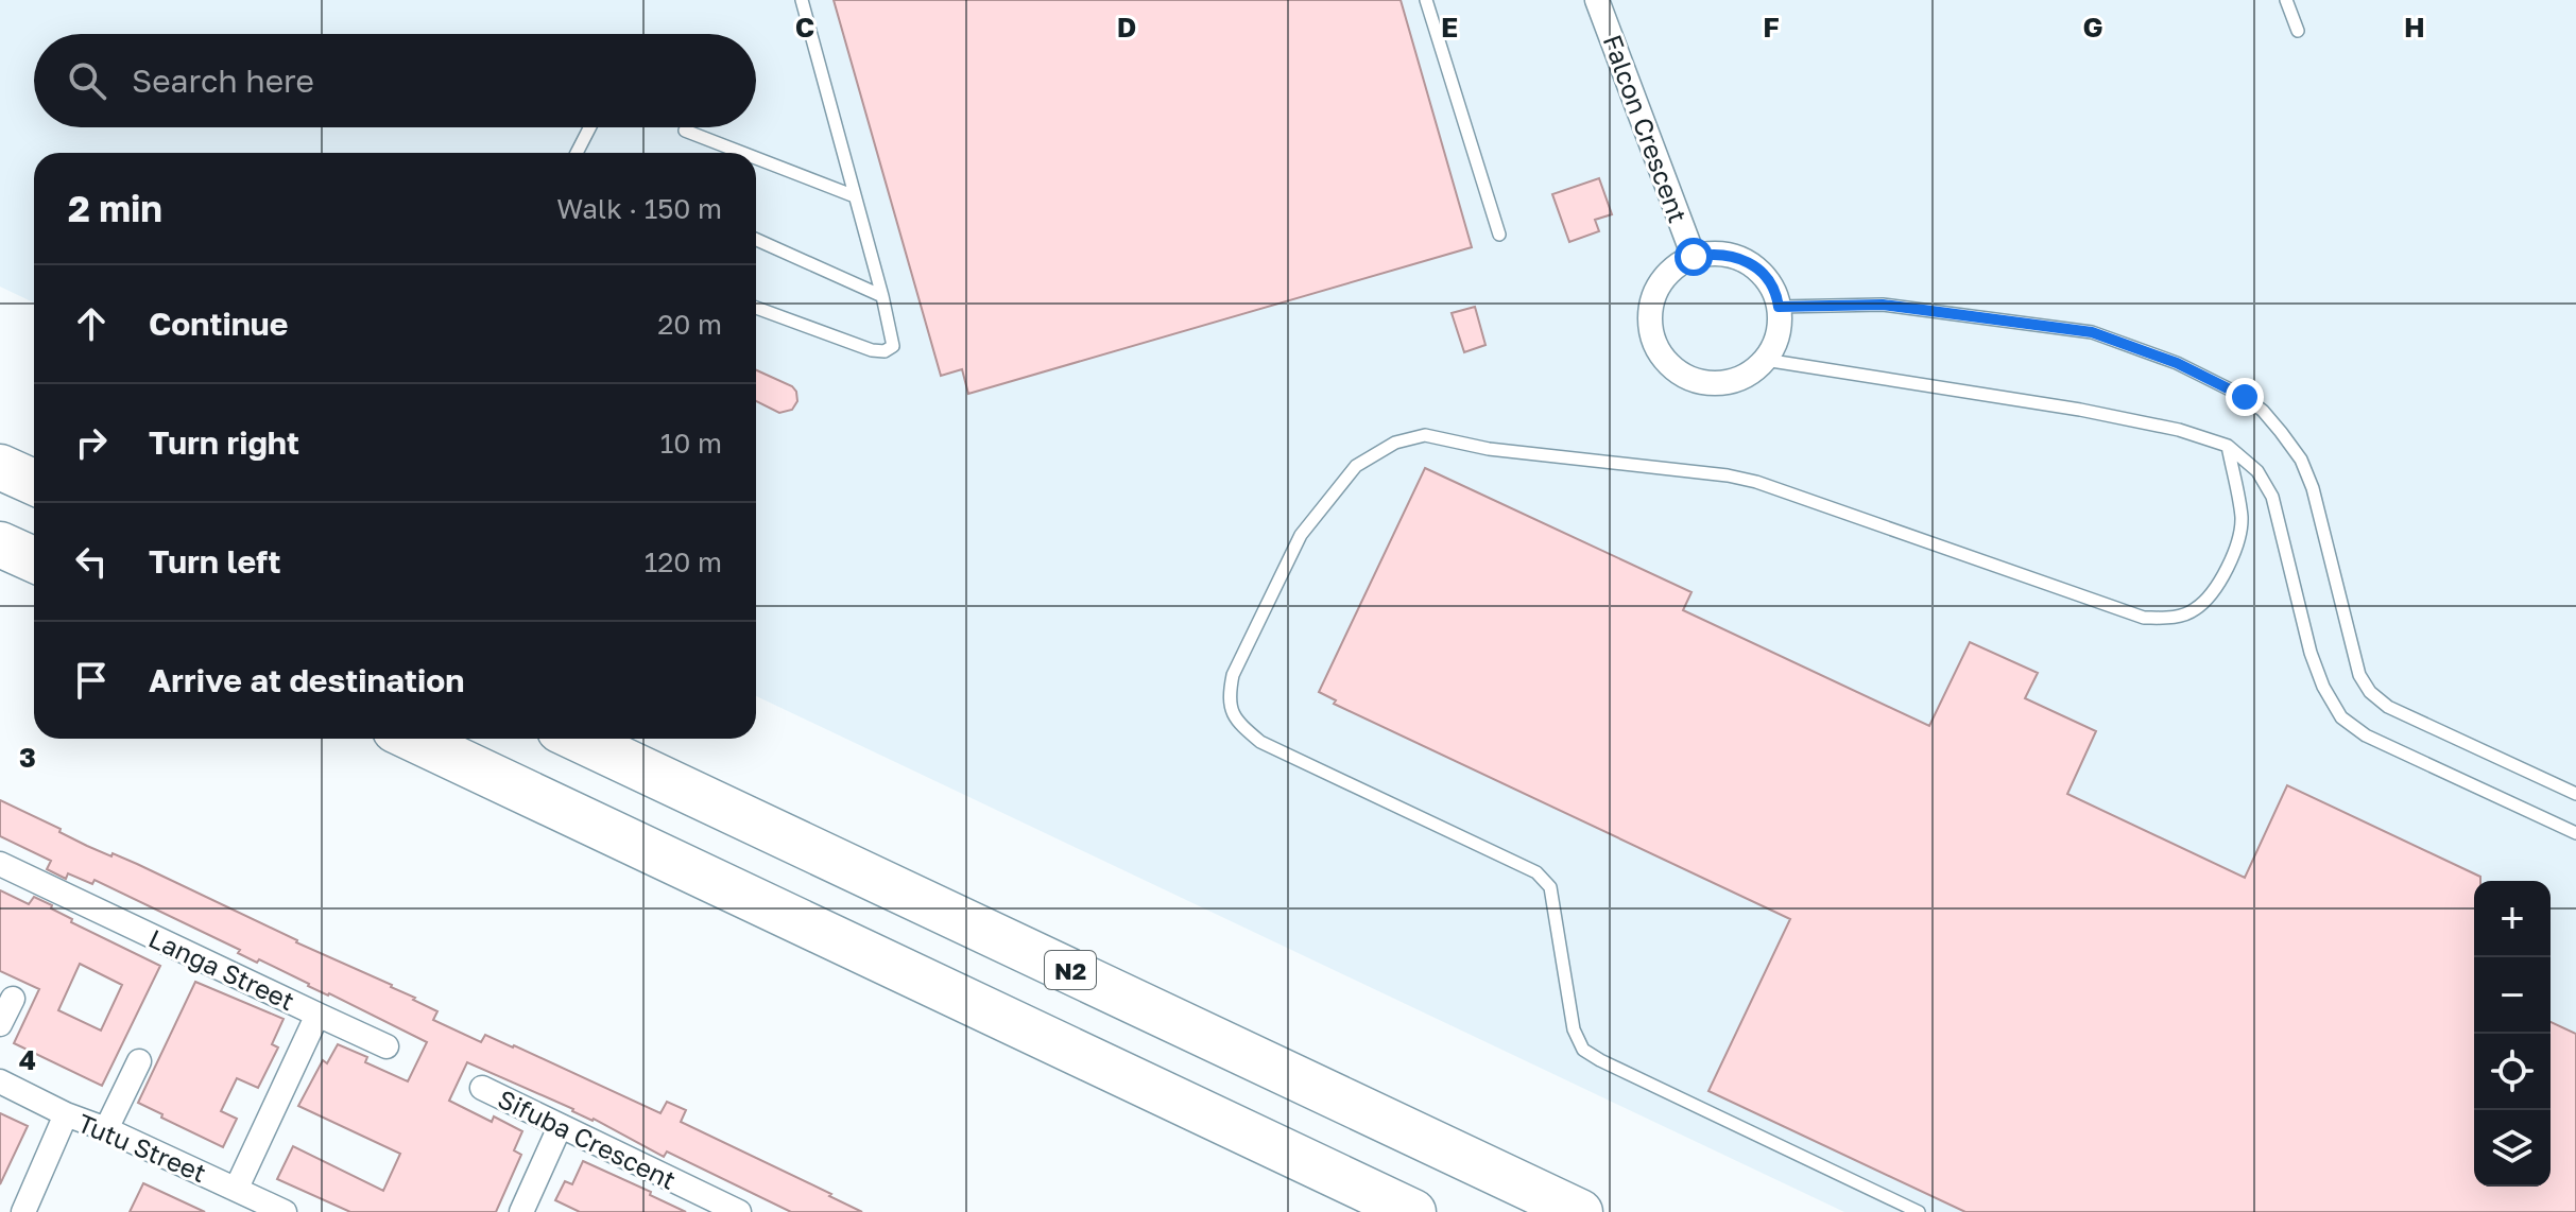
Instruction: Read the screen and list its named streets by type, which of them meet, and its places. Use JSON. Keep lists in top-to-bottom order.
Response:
{
  "streets": {
    "highway": ["N2"],
    "street": [
      "Falcon Crescent",
      "Langa Street",
      "Sifuba Crescent",
      "Tutu Street"
    ]
  },
  "crossings": [
    ["Langa Street", "Tutu Street"]
  ],
  "page": {
    "search": "Search here",
    "heading": ["2 min", "Walk · 150 m"],
    "list": [
      ["Continue", "20 m"],
      ["Turn right", "10 m"],
      ["Turn left", "120 m"],
      "Arrive at destination"
    ],
    "map_buttons": ["+", "−"]
  },
  "grid": {
    "columns": [
      "C",
      "D",
      "E",
      "F",
      "G",
      "H"
    ],
    "rows": ["3", "4"]
  }
}
